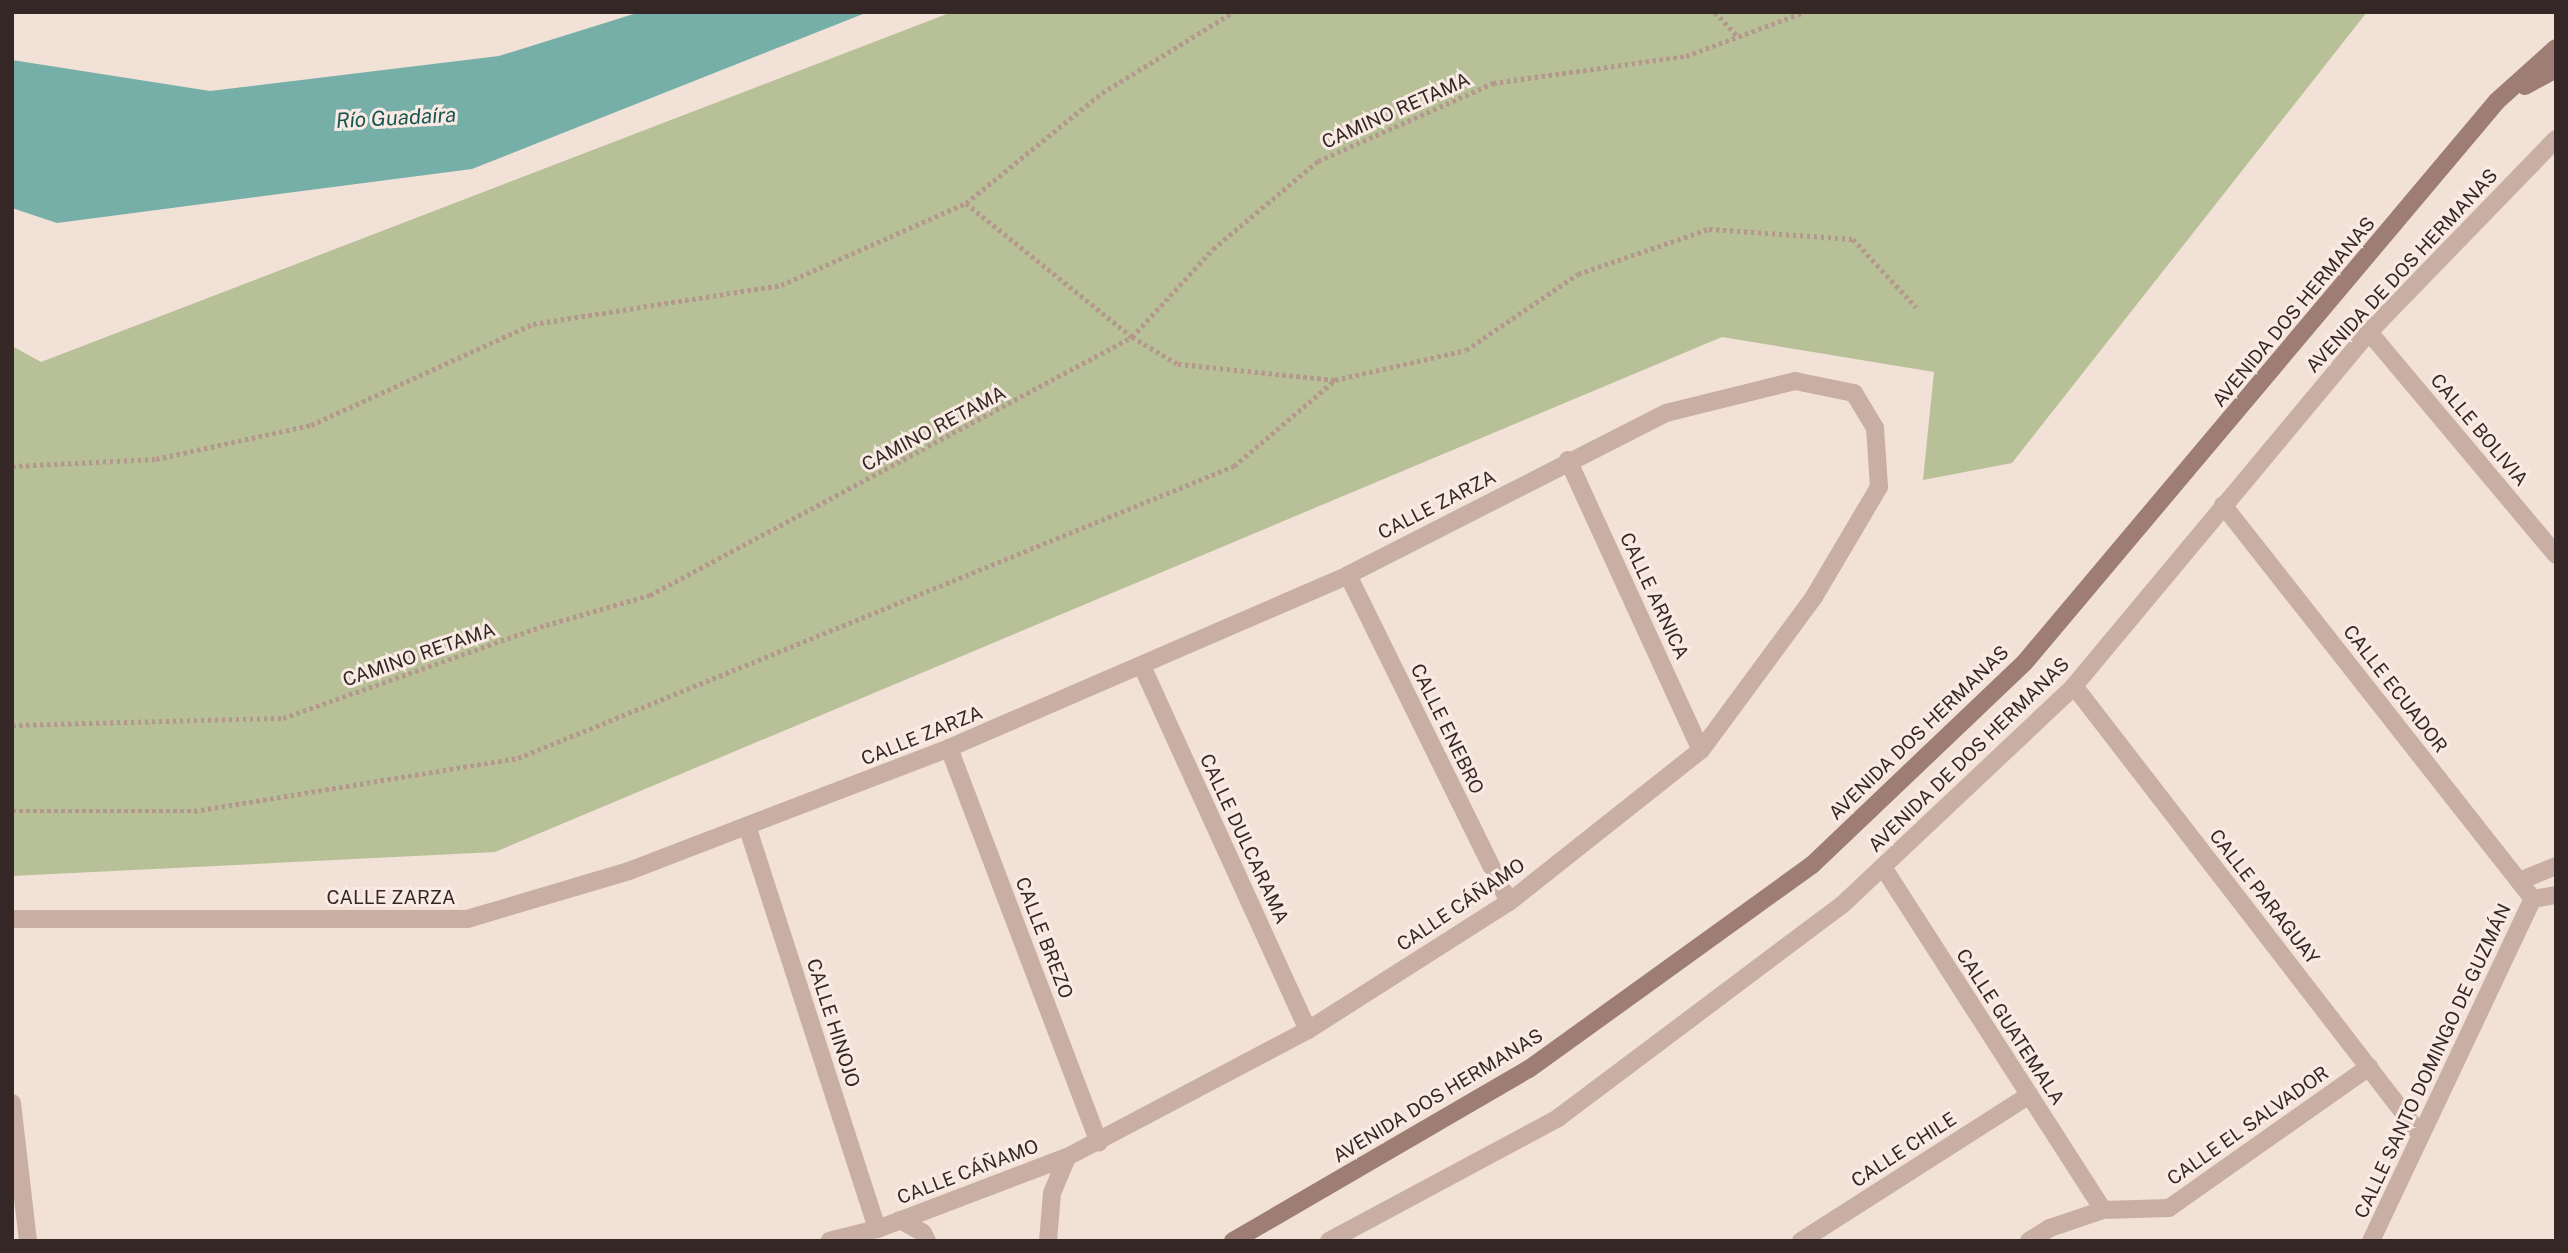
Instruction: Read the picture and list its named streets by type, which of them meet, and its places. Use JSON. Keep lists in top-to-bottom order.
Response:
{
  "streets": {
    "main road": ["AVENIDA DOS HERMANAS"],
    "street": [
      "AVENIDA DE DOS HERMANAS",
      "CALLE BOLIVIA",
      "CALLE ZARZA",
      "CALLE ARNICA",
      "CALLE ECUADOR",
      "CALLE ENEBRO",
      "CALLE DULCARAMA",
      "CALLE PARAGUAY",
      "CALLE CÁÑAMO",
      "CALLE BREZO",
      "CALLE HINOJO",
      "CALLE GUATEMALA",
      "CALLE SANTO DOMINGO DE GUZMÁN",
      "CALLE EL SALVADOR",
      "CALLE CHILE"
    ],
    "path": ["CAMINO RETAMA"]
  },
  "crossings": [
    ["AVENIDA DE DOS HERMANAS", "CALLE BOLIVIA"],
    ["AVENIDA DE DOS HERMANAS", "CALLE ECUADOR"],
    ["AVENIDA DE DOS HERMANAS", "CALLE PARAGUAY"],
    ["AVENIDA DE DOS HERMANAS", "CALLE GUATEMALA"],
    ["CALLE ZARZA", "CALLE ARNICA"],
    ["CALLE ZARZA", "CALLE ENEBRO"],
    ["CALLE ZARZA", "CALLE DULCARAMA"],
    ["CALLE ZARZA", "CALLE CÁÑAMO"],
    ["CALLE ZARZA", "CALLE BREZO"],
    ["CALLE ZARZA", "CALLE HINOJO"],
    ["CALLE ARNICA", "CALLE CÁÑAMO"],
    ["CALLE ECUADOR", "CALLE SANTO DOMINGO DE GUZMÁN"],
    ["CALLE ENEBRO", "CALLE CÁÑAMO"],
    ["CALLE DULCARAMA", "CALLE CÁÑAMO"],
    ["CALLE PARAGUAY", "CALLE SANTO DOMINGO DE GUZMÁN"],
    ["CALLE PARAGUAY", "CALLE EL SALVADOR"],
    ["CALLE CÁÑAMO", "CALLE BREZO"],
    ["CALLE CÁÑAMO", "CALLE HINOJO"],
    ["CALLE GUATEMALA", "CALLE EL SALVADOR"],
    ["CALLE GUATEMALA", "CALLE CHILE"]
  ],
  "water": ["Río Guadaíra"]
}
